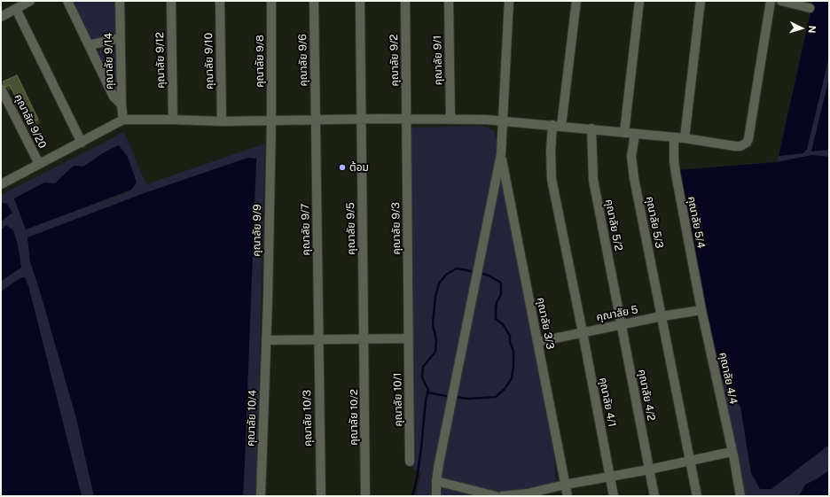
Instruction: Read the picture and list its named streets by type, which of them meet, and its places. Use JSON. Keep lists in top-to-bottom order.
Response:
{
  "streets": {
    "street": [
      "คุณาลัย 9/12",
      "คุณาลัย 9/6",
      "คุณาลัย 9/2",
      "คุณาลัย 9/1",
      "คุณาลัย 9/14",
      "คุณาลัย 9/10",
      "คุณาลัย 9/8",
      "คุณาลัย 9/20",
      "คุณาลัย 5/3",
      "คุณาลัย 5/4",
      "คุณาลัย 5/2",
      "คุณาลัย 9/5",
      "คุณาลัย 9/3",
      "คุณาลัย 9/7",
      "คุณาลัย 9/9",
      "คุณาลัย 5",
      "คุณาลัย 3/3",
      "คุณาลัย 4/4",
      "คุณาลัย 4/2",
      "คุณาลัย 10/1",
      "คุณาลัย 4/1",
      "คุณาลัย 10/2",
      "คุณาลัย 10/4",
      "คุณาลัย 10/3"
    ]
  },
  "crossings": [
    ["คุณาลัย 9/6", "คุณาลัย 9/7"],
    ["คุณาลัย 9/2", "คุณาลัย 9/3"],
    ["คุณาลัย 9/8", "คุณาลัย 9/9"],
    ["คุณาลัย 5/3", "คุณาลัย 5"],
    ["คุณาลัย 5/4", "คุณาลัย 5"],
    ["คุณาลัย 5/4", "คุณาลัย 4/4"],
    ["คุณาลัย 5/2", "คุณาลัย 5"],
    ["คุณาลัย 5/2", "คุณาลัย 4/2"],
    ["คุณาลัย 9/5", "คุณาลัย 10/2"],
    ["คุณาลัย 9/3", "คุณาลัย 10/1"],
    ["คุณาลัย 9/7", "คุณาลัย 10/3"],
    ["คุณาลัย 9/9", "คุณาลัย 10/4"],
    ["คุณาลัย 5", "คุณาลัย 3/3"],
    ["คุณาลัย 5", "คุณาลัย 4/4"],
    ["คุณาลัย 5", "คุณาลัย 4/2"],
    ["คุณาลัย 5", "คุณาลัย 4/1"]
  ],
  "places": ["ต้อม"],
  "north": "right"
}
